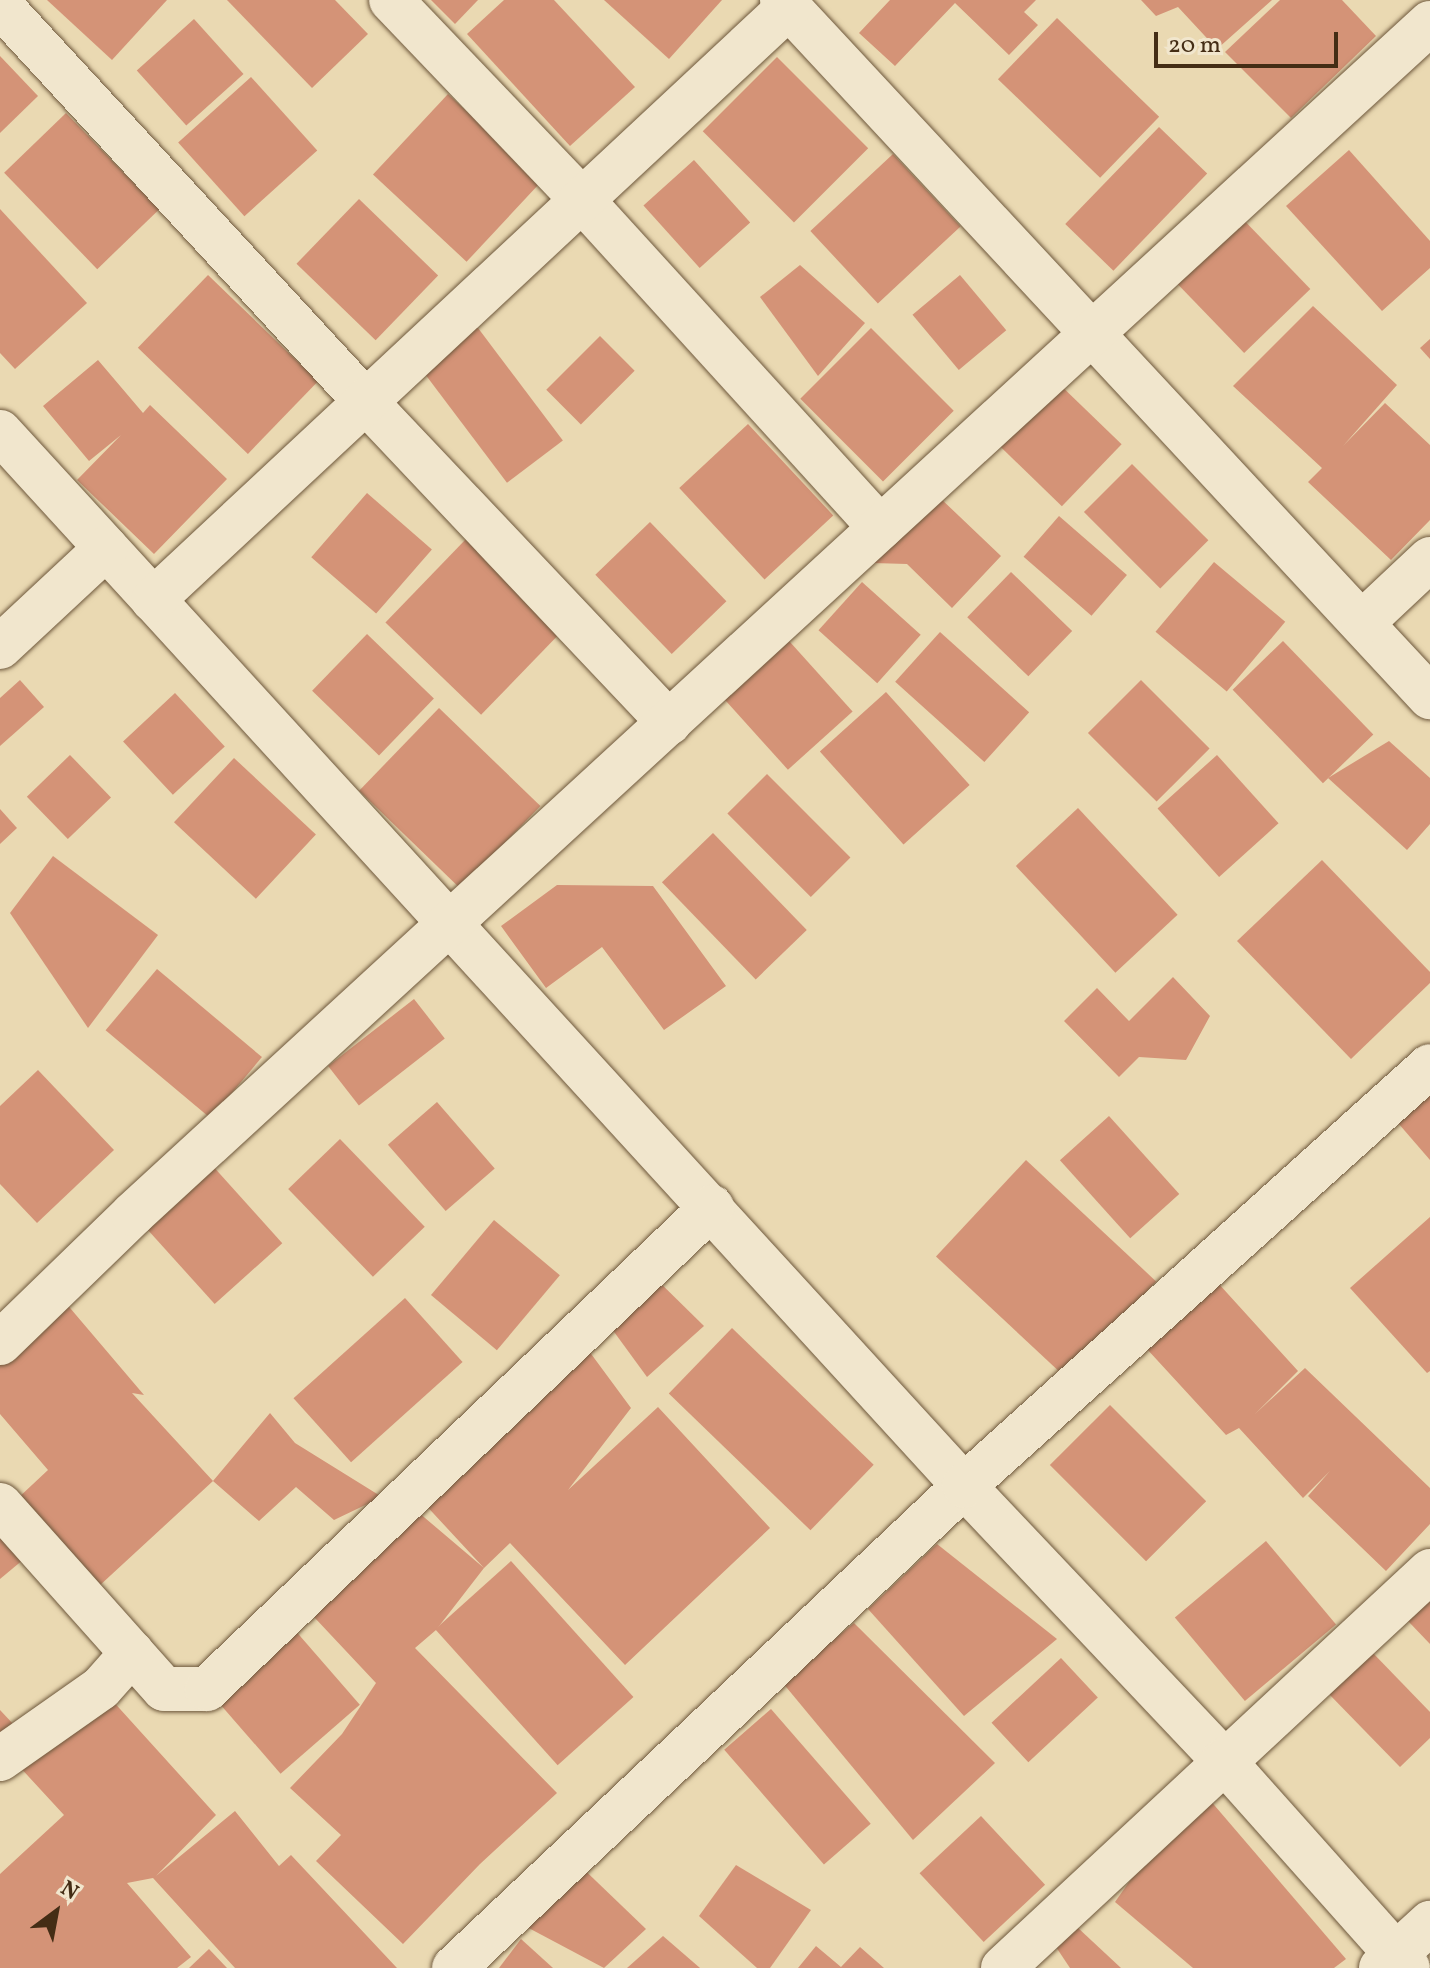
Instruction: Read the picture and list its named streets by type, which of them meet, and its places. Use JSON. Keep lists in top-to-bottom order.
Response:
{
  "scale_bar": "20 m",
  "north": "top right"
}
